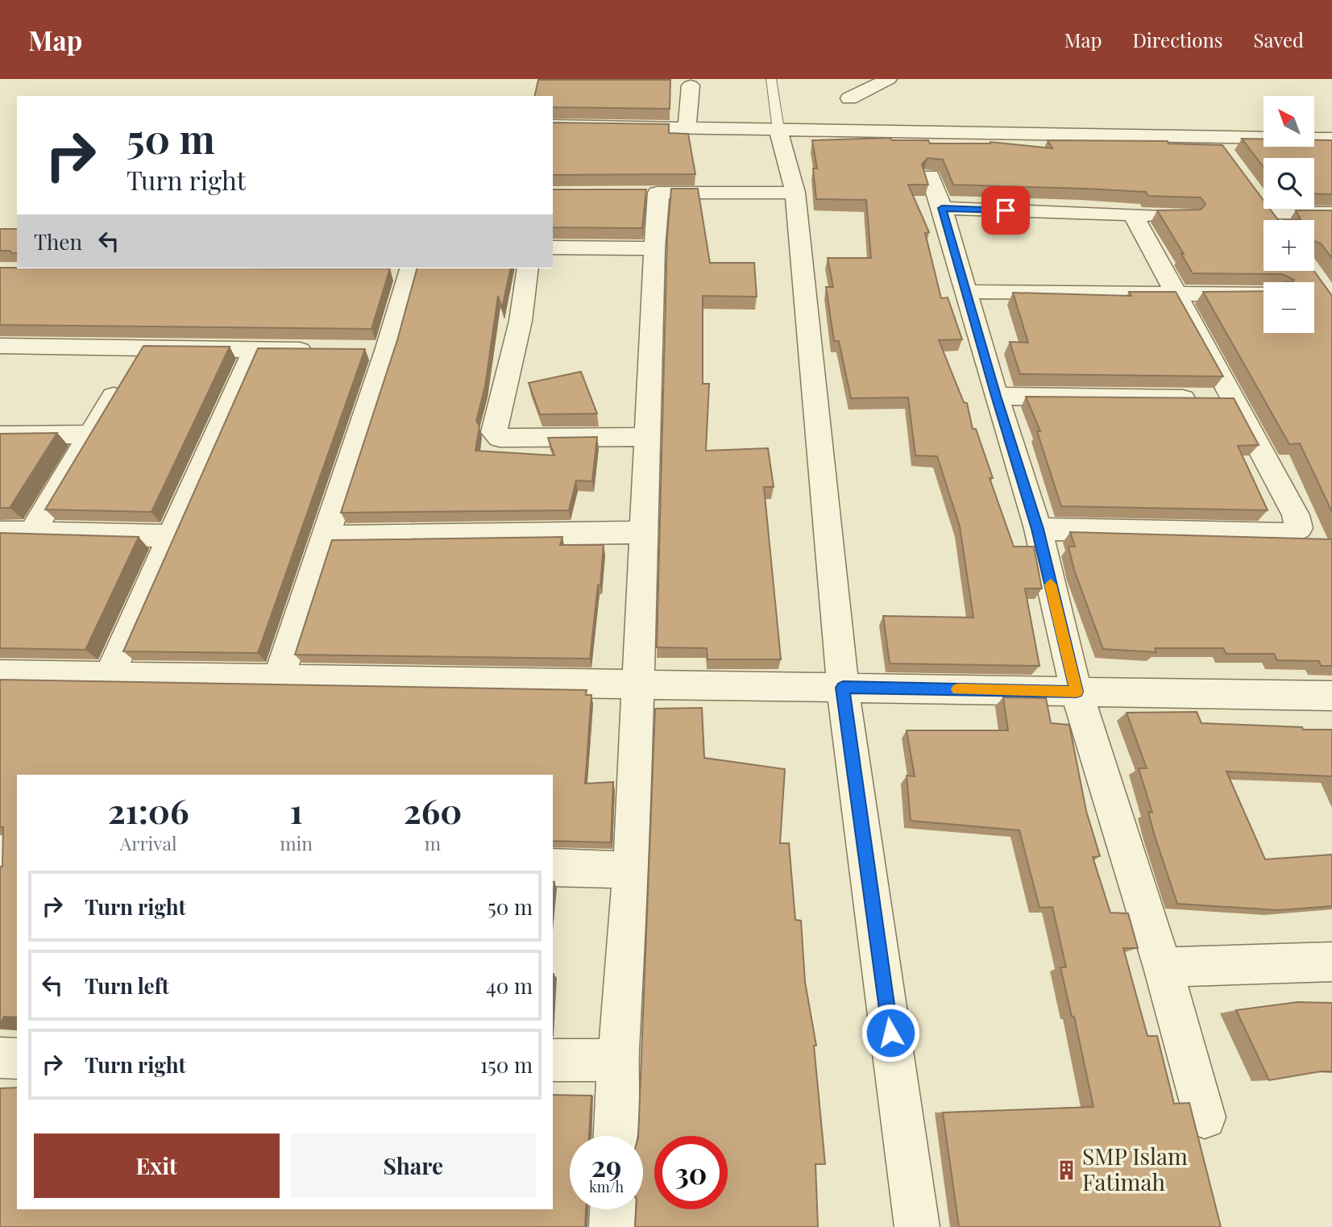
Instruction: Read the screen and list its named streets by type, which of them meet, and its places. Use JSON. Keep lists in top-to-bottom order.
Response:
{
  "places": {
    "building": ["SMP Islam Fatimah"]
  },
  "north": "top left",
  "page": {
    "header": "Map",
    "nav": ["Map", "Directions", "Saved"],
    "map_buttons": ["+", "−"],
    "turn": ["50 m", "Turn right"],
    "then": "Then",
    "eta": [
      "21:06",
      "Arrival",
      "1",
      "min",
      "260",
      "m"
    ],
    "list": [
      {
        "name": "Turn right",
        "value": "50 m"
      },
      {
        "name": "Turn left",
        "value": "40 m"
      },
      {
        "name": "Turn right",
        "value": "150 m"
      }
    ],
    "buttons": ["Exit", "Share"],
    "speed": "29 km/h",
    "limit": "30"
  }
}
